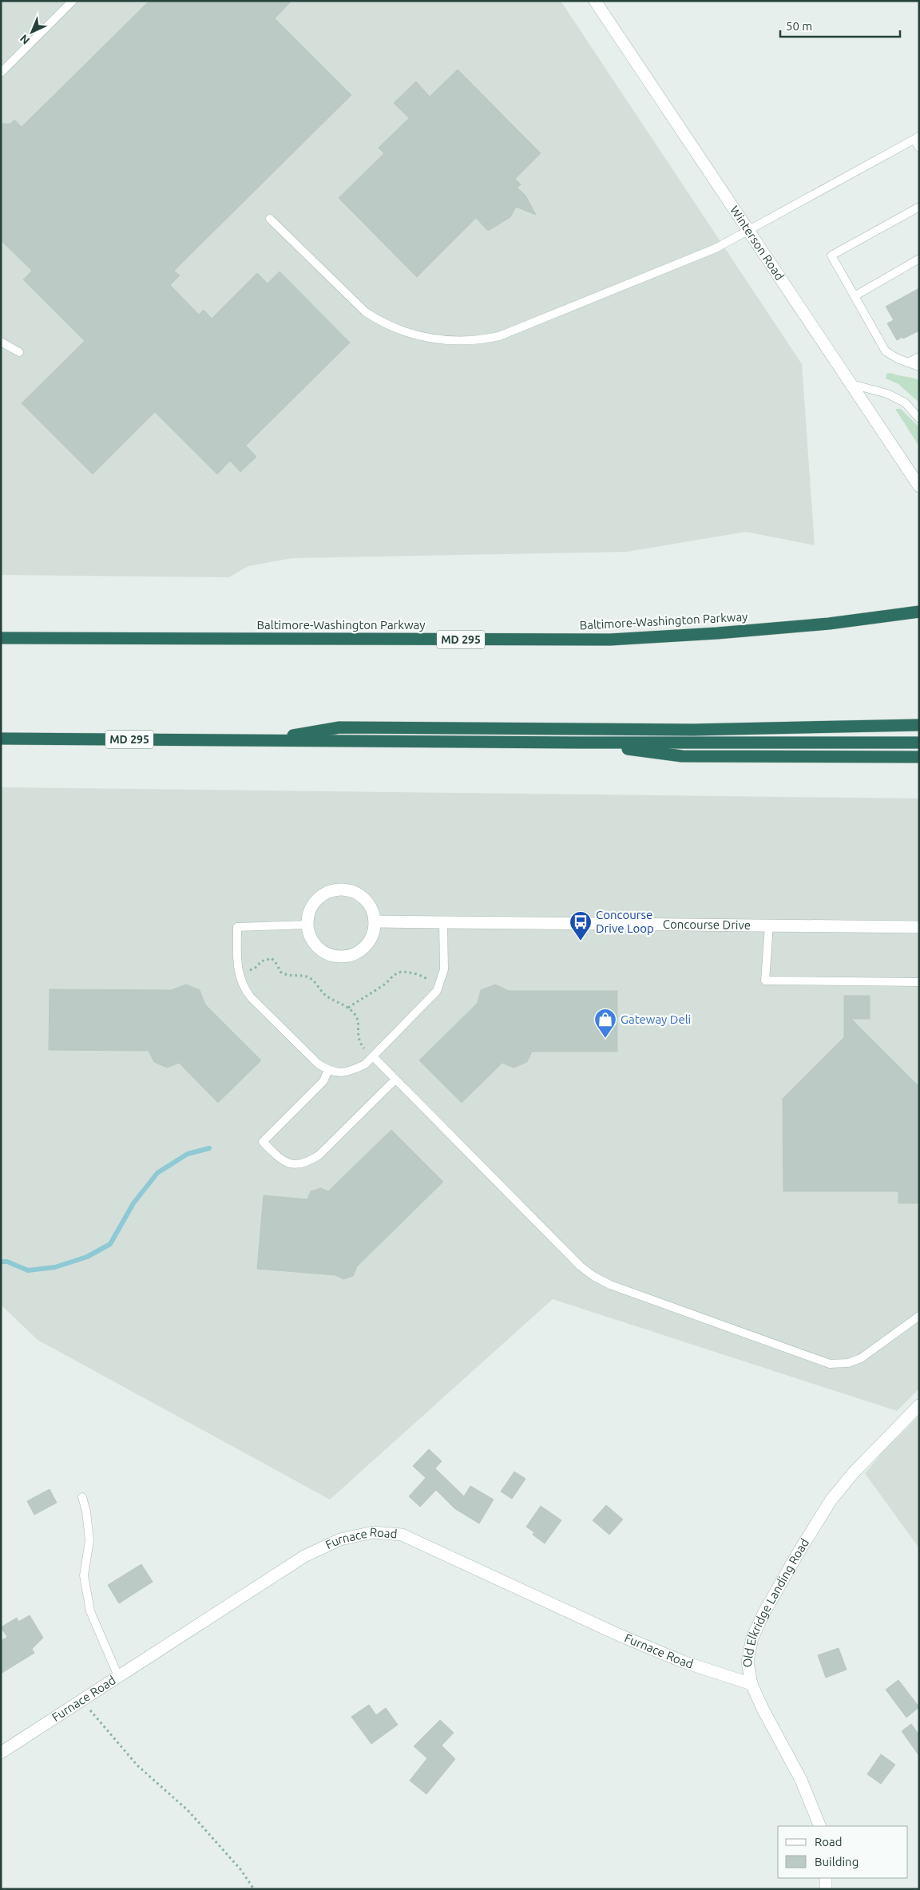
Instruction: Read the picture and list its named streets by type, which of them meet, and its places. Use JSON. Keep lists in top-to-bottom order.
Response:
{
  "streets": {
    "highway": ["Baltimore-Washington Parkway", "MD 295"],
    "street": [
      "Winterson Road",
      "Concourse Drive",
      "Furnace Road",
      "Old Elkridge Landing Road"
    ]
  },
  "crossings": [
    ["Furnace Road", "Old Elkridge Landing Road"]
  ],
  "places": {
    "bus stop": ["Concourse Drive Loop"],
    "shop": ["Gateway Deli"]
  },
  "legend": ["Road", "Building"],
  "scale_bar": "50 m",
  "north": "bottom left"
}
